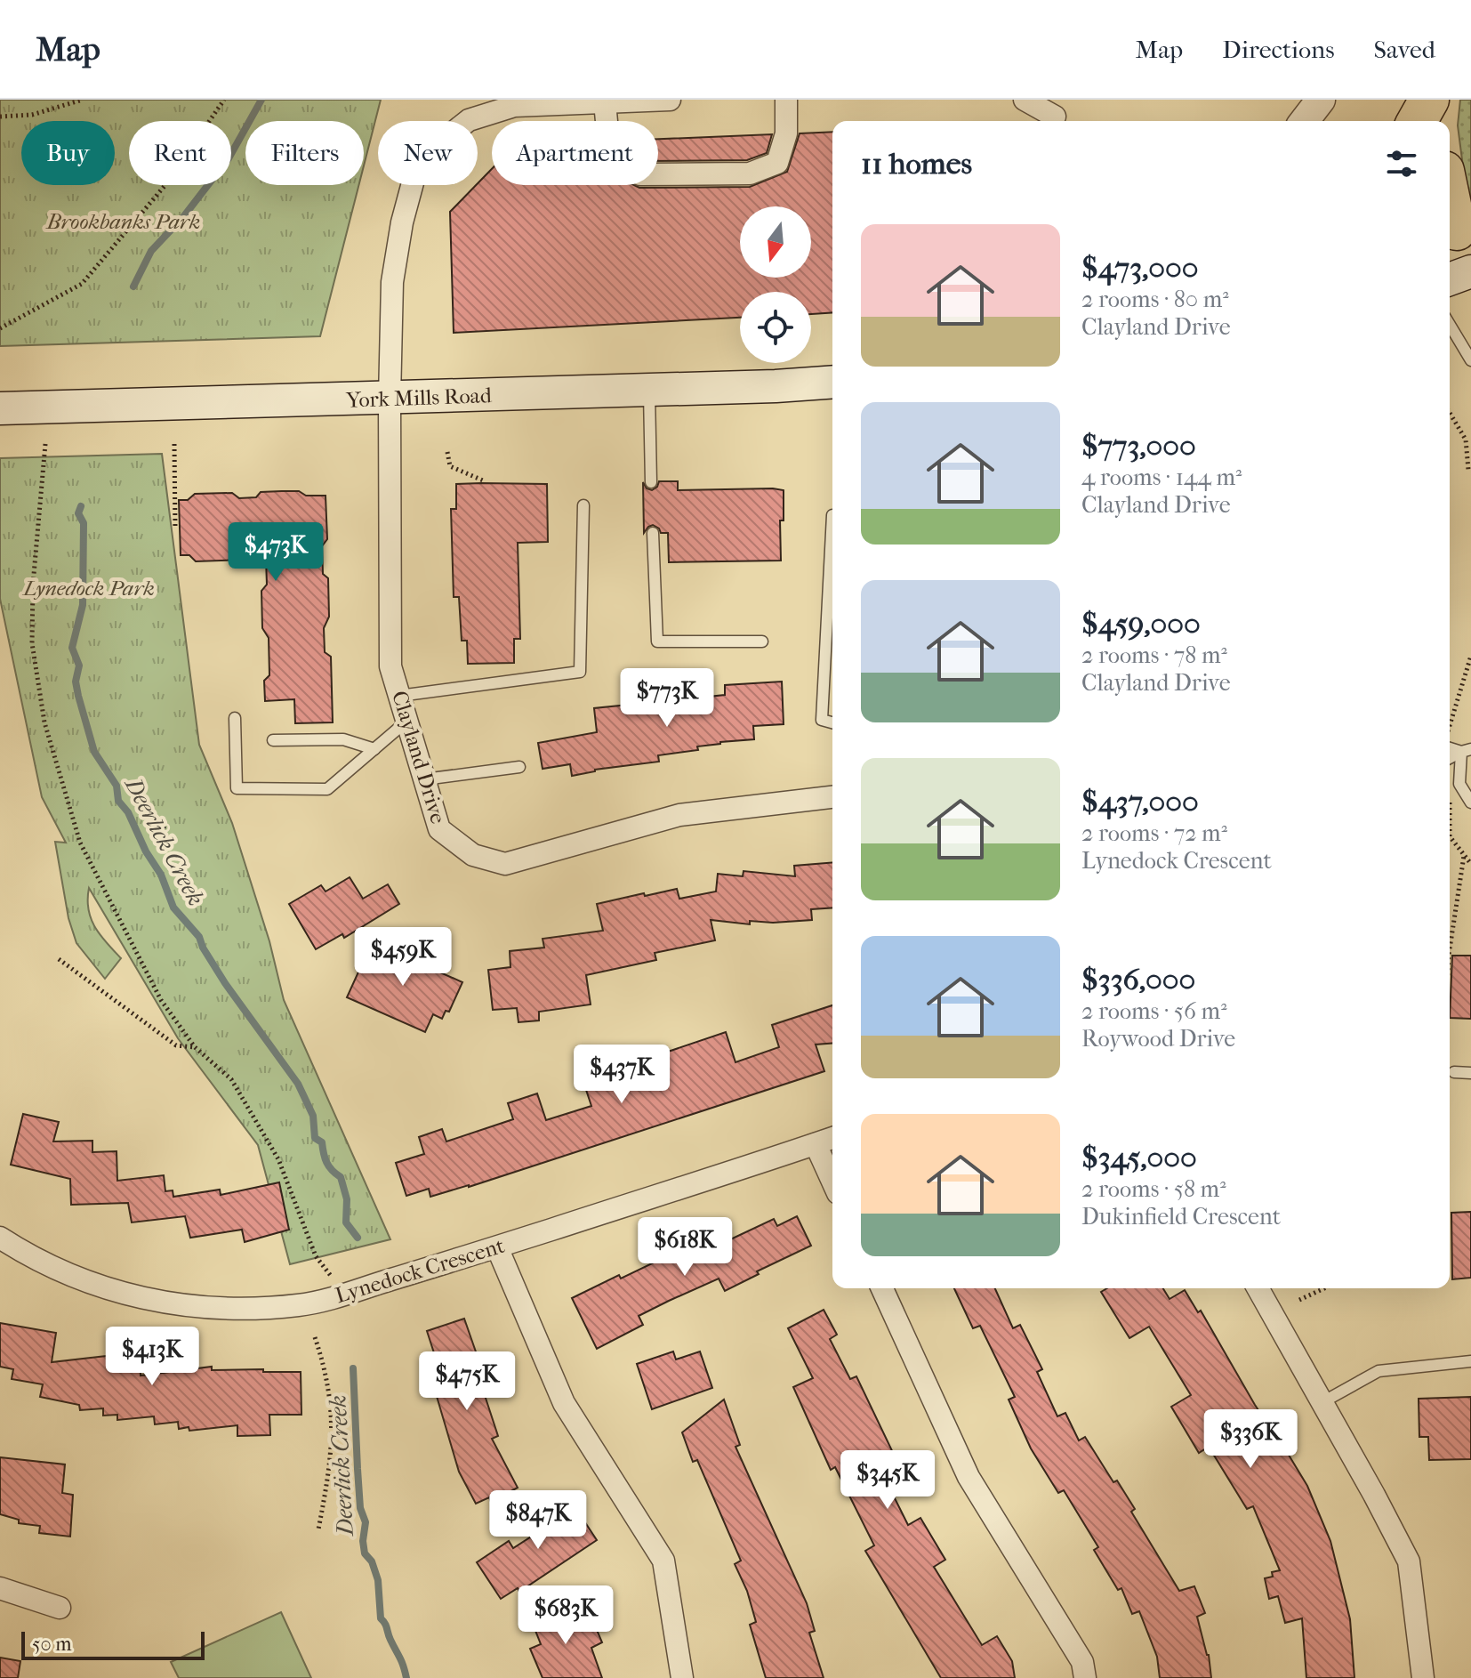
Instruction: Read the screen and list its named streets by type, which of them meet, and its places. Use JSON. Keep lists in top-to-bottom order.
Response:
{
  "streets": {
    "main road": ["York Mills Road"],
    "street": ["Clayland Drive", "Lynedock Crescent"]
  },
  "crossings": [
    ["York Mills Road", "Clayland Drive"]
  ],
  "water": ["Deerlick Creek"],
  "parks": ["Brookbanks Park", "Lynedock Park"],
  "scale_bar": "50 m",
  "north": "bottom",
  "page": {
    "header": "Map",
    "nav": ["Map", "Directions", "Saved"],
    "chip": [
      "Buy",
      "Rent",
      "Filters",
      "New",
      "Apartment"
    ],
    "heading": "11 homes",
    "list": [
      {
        "name": "$473,000",
        "note": "2 rooms · 80 m² · Clayland Drive"
      },
      {
        "name": "$773,000",
        "note": "4 rooms · 144 m² · Clayland Drive"
      },
      {
        "name": "$459,000",
        "note": "2 rooms · 78 m² · Clayland Drive"
      },
      {
        "name": "$437,000",
        "note": "2 rooms · 72 m² · Lynedock Crescent"
      },
      {
        "name": "$336,000",
        "note": "2 rooms · 56 m² · Roywood Drive"
      },
      {
        "name": "$345,000",
        "note": "2 rooms · 58 m² · Dukinfield Crescent"
      }
    ],
    "price": [
      "$473K",
      "$773K",
      "$459K",
      "$437K",
      "$618K",
      "$413K",
      "$475K",
      "$336K",
      "$345K",
      "$847K",
      "$683K"
    ],
    "scale": "50 m"
  }
}
